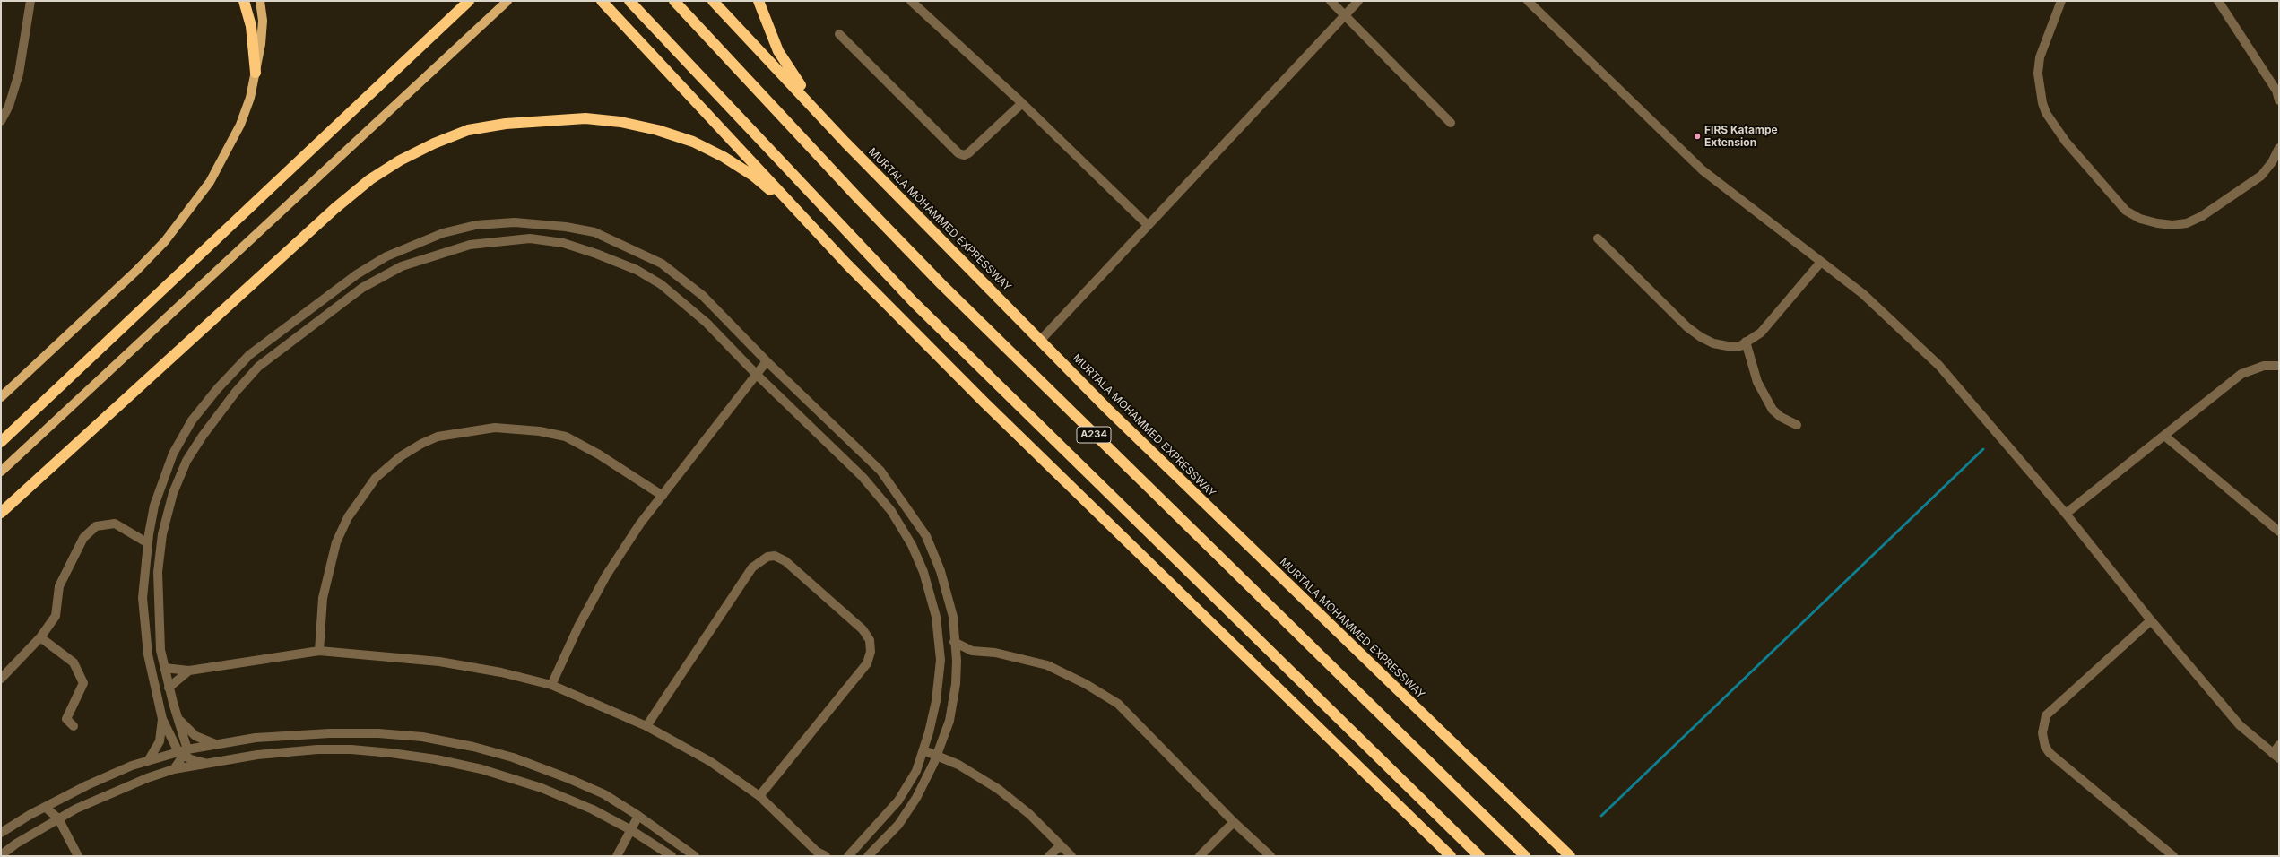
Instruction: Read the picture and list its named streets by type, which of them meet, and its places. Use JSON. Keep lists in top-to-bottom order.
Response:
{
  "streets": {
    "highway": ["MURTALA MOHAMMED EXPRESSWAY", "A234"]
  },
  "places": ["FIRS Katampe Extension"]
}
